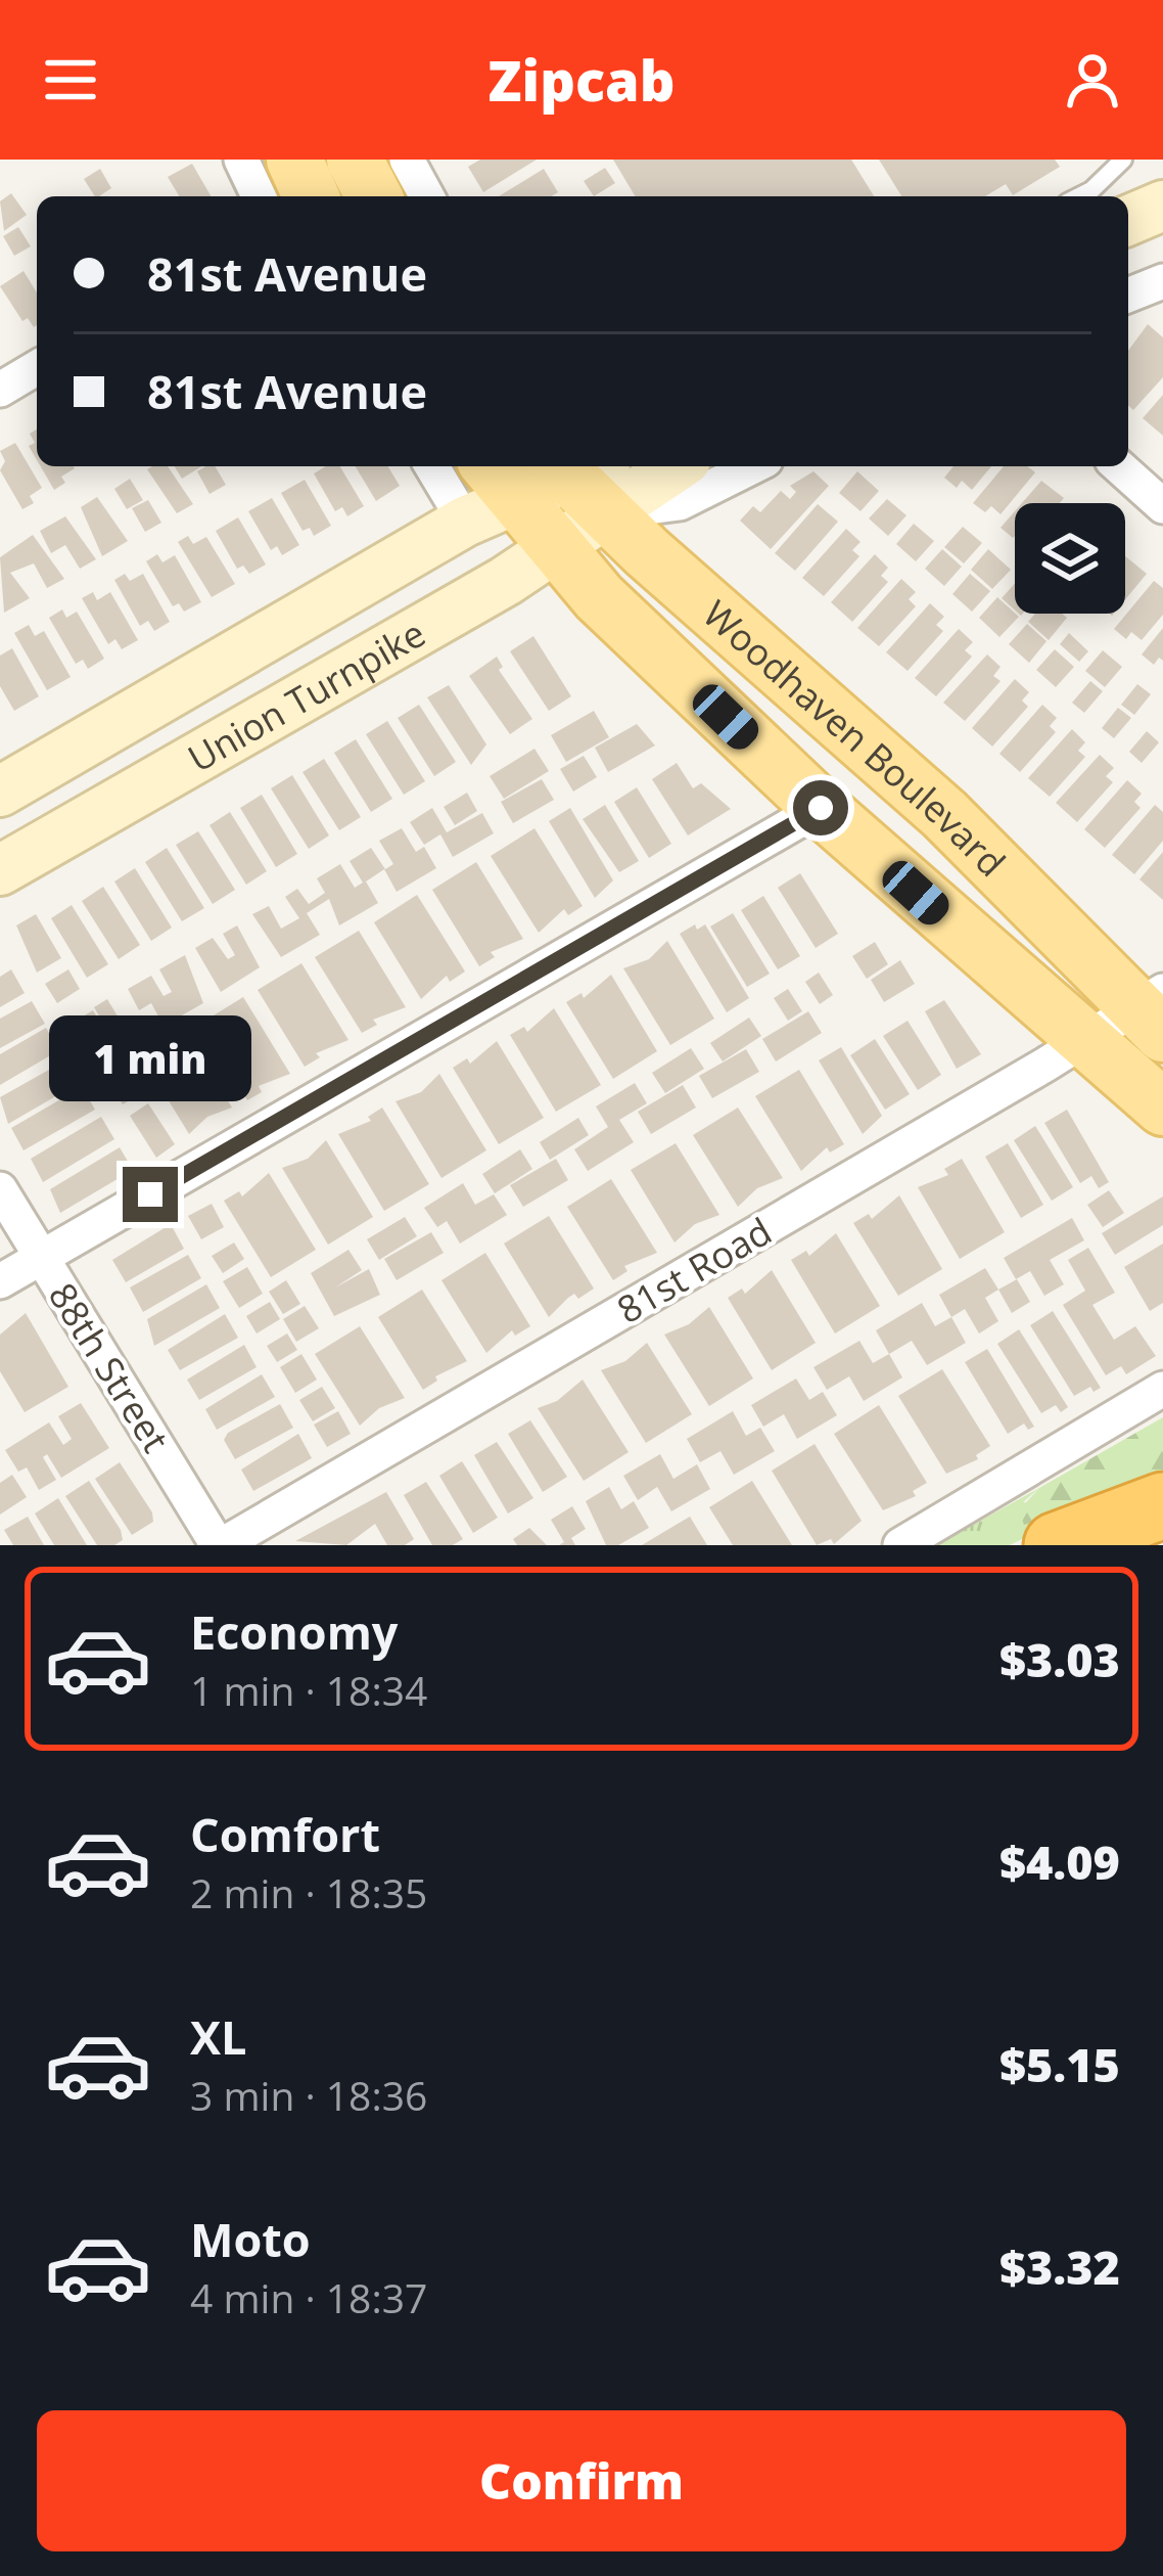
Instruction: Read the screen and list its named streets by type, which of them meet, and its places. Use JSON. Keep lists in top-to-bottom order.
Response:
{
  "streets": {
    "main road": ["Union Turnpike", "Woodhaven Boulevard"],
    "street": ["81st Road", "88th Street"]
  },
  "crossings": [
    ["Union Turnpike", "Woodhaven Boulevard"],
    ["Woodhaven Boulevard", "81st Road"],
    ["81st Road", "88th Street"]
  ],
  "page": {
    "header": "Zipcab",
    "banner": ["81st Avenue", "81st Avenue"],
    "bubble": "1 min",
    "list": [
      {
        "name": "Economy",
        "note": "1 min · 18:34",
        "value": "$3.03"
      },
      {
        "name": "Comfort",
        "note": "2 min · 18:35",
        "value": "$4.09"
      },
      {
        "name": "XL",
        "note": "3 min · 18:36",
        "value": "$5.15"
      },
      {
        "name": "Moto",
        "note": "4 min · 18:37",
        "value": "$3.32"
      }
    ],
    "buttons": "Confirm"
  }
}
